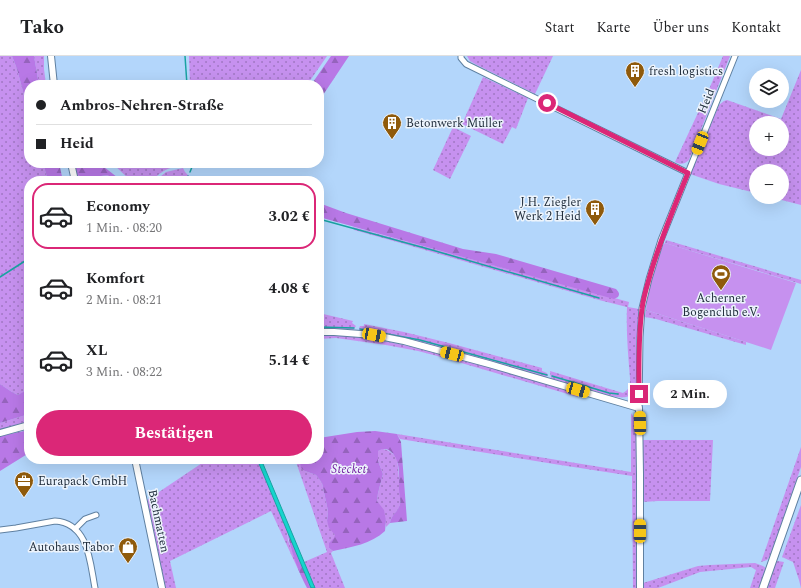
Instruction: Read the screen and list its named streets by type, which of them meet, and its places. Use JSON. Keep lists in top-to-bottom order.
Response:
{
  "streets": {
    "street": ["Heid", "Bachmatten"]
  },
  "parks": ["Stecket"],
  "places": {
    "building": ["fresh logistics", "Betonwerk Müller", "J.H. Ziegler Werk 2 Heid"],
    "sports": ["Acherner Bogenclub e.V."],
    "office": ["Eurapack GmbH"],
    "shop": ["Autohaus Tabor"]
  },
  "page": {
    "header": "Tako",
    "nav": [
      "Start",
      "Karte",
      "Über uns",
      "Kontakt"
    ],
    "map_buttons": ["+", "−"],
    "banner": ["Ambros-Nehren-Straße", "Heid"],
    "list": [
      {
        "name": "Economy",
        "note": "1 Min. · 08:20",
        "value": "3.02 €"
      },
      {
        "name": "Komfort",
        "note": "2 Min. · 08:21",
        "value": "4.08 €"
      },
      {
        "name": "XL",
        "note": "3 Min. · 08:22",
        "value": "5.14 €"
      }
    ],
    "bubble": "2 Min.",
    "buttons": "Bestätigen"
  }
}
